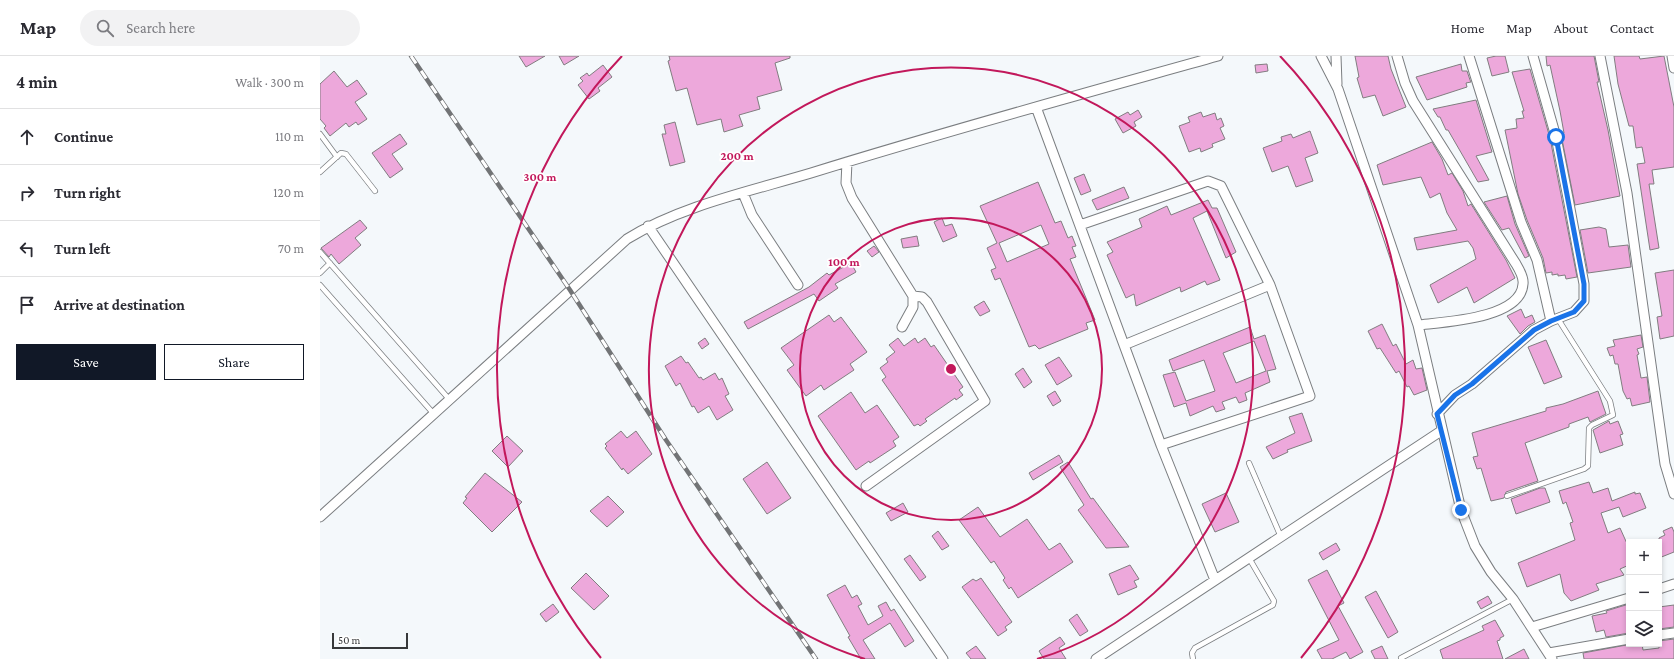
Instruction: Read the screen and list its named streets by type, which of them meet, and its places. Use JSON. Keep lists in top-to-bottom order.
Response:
{
  "scale_bar": "50 m",
  "page": {
    "header": "Map",
    "search": "Search here",
    "nav": [
      "Home",
      "Map",
      "About",
      "Contact"
    ],
    "heading": ["4 min", "Walk · 300 m"],
    "list": [
      ["Continue", "110 m"],
      ["Turn right", "120 m"],
      ["Turn left", "70 m"],
      "Arrive at destination"
    ],
    "buttons": ["Save", "Share"],
    "map_buttons": ["+", "−"],
    "scale": "50 m"
  },
  "rings": ["200 m", "300 m", "100 m"]
}
